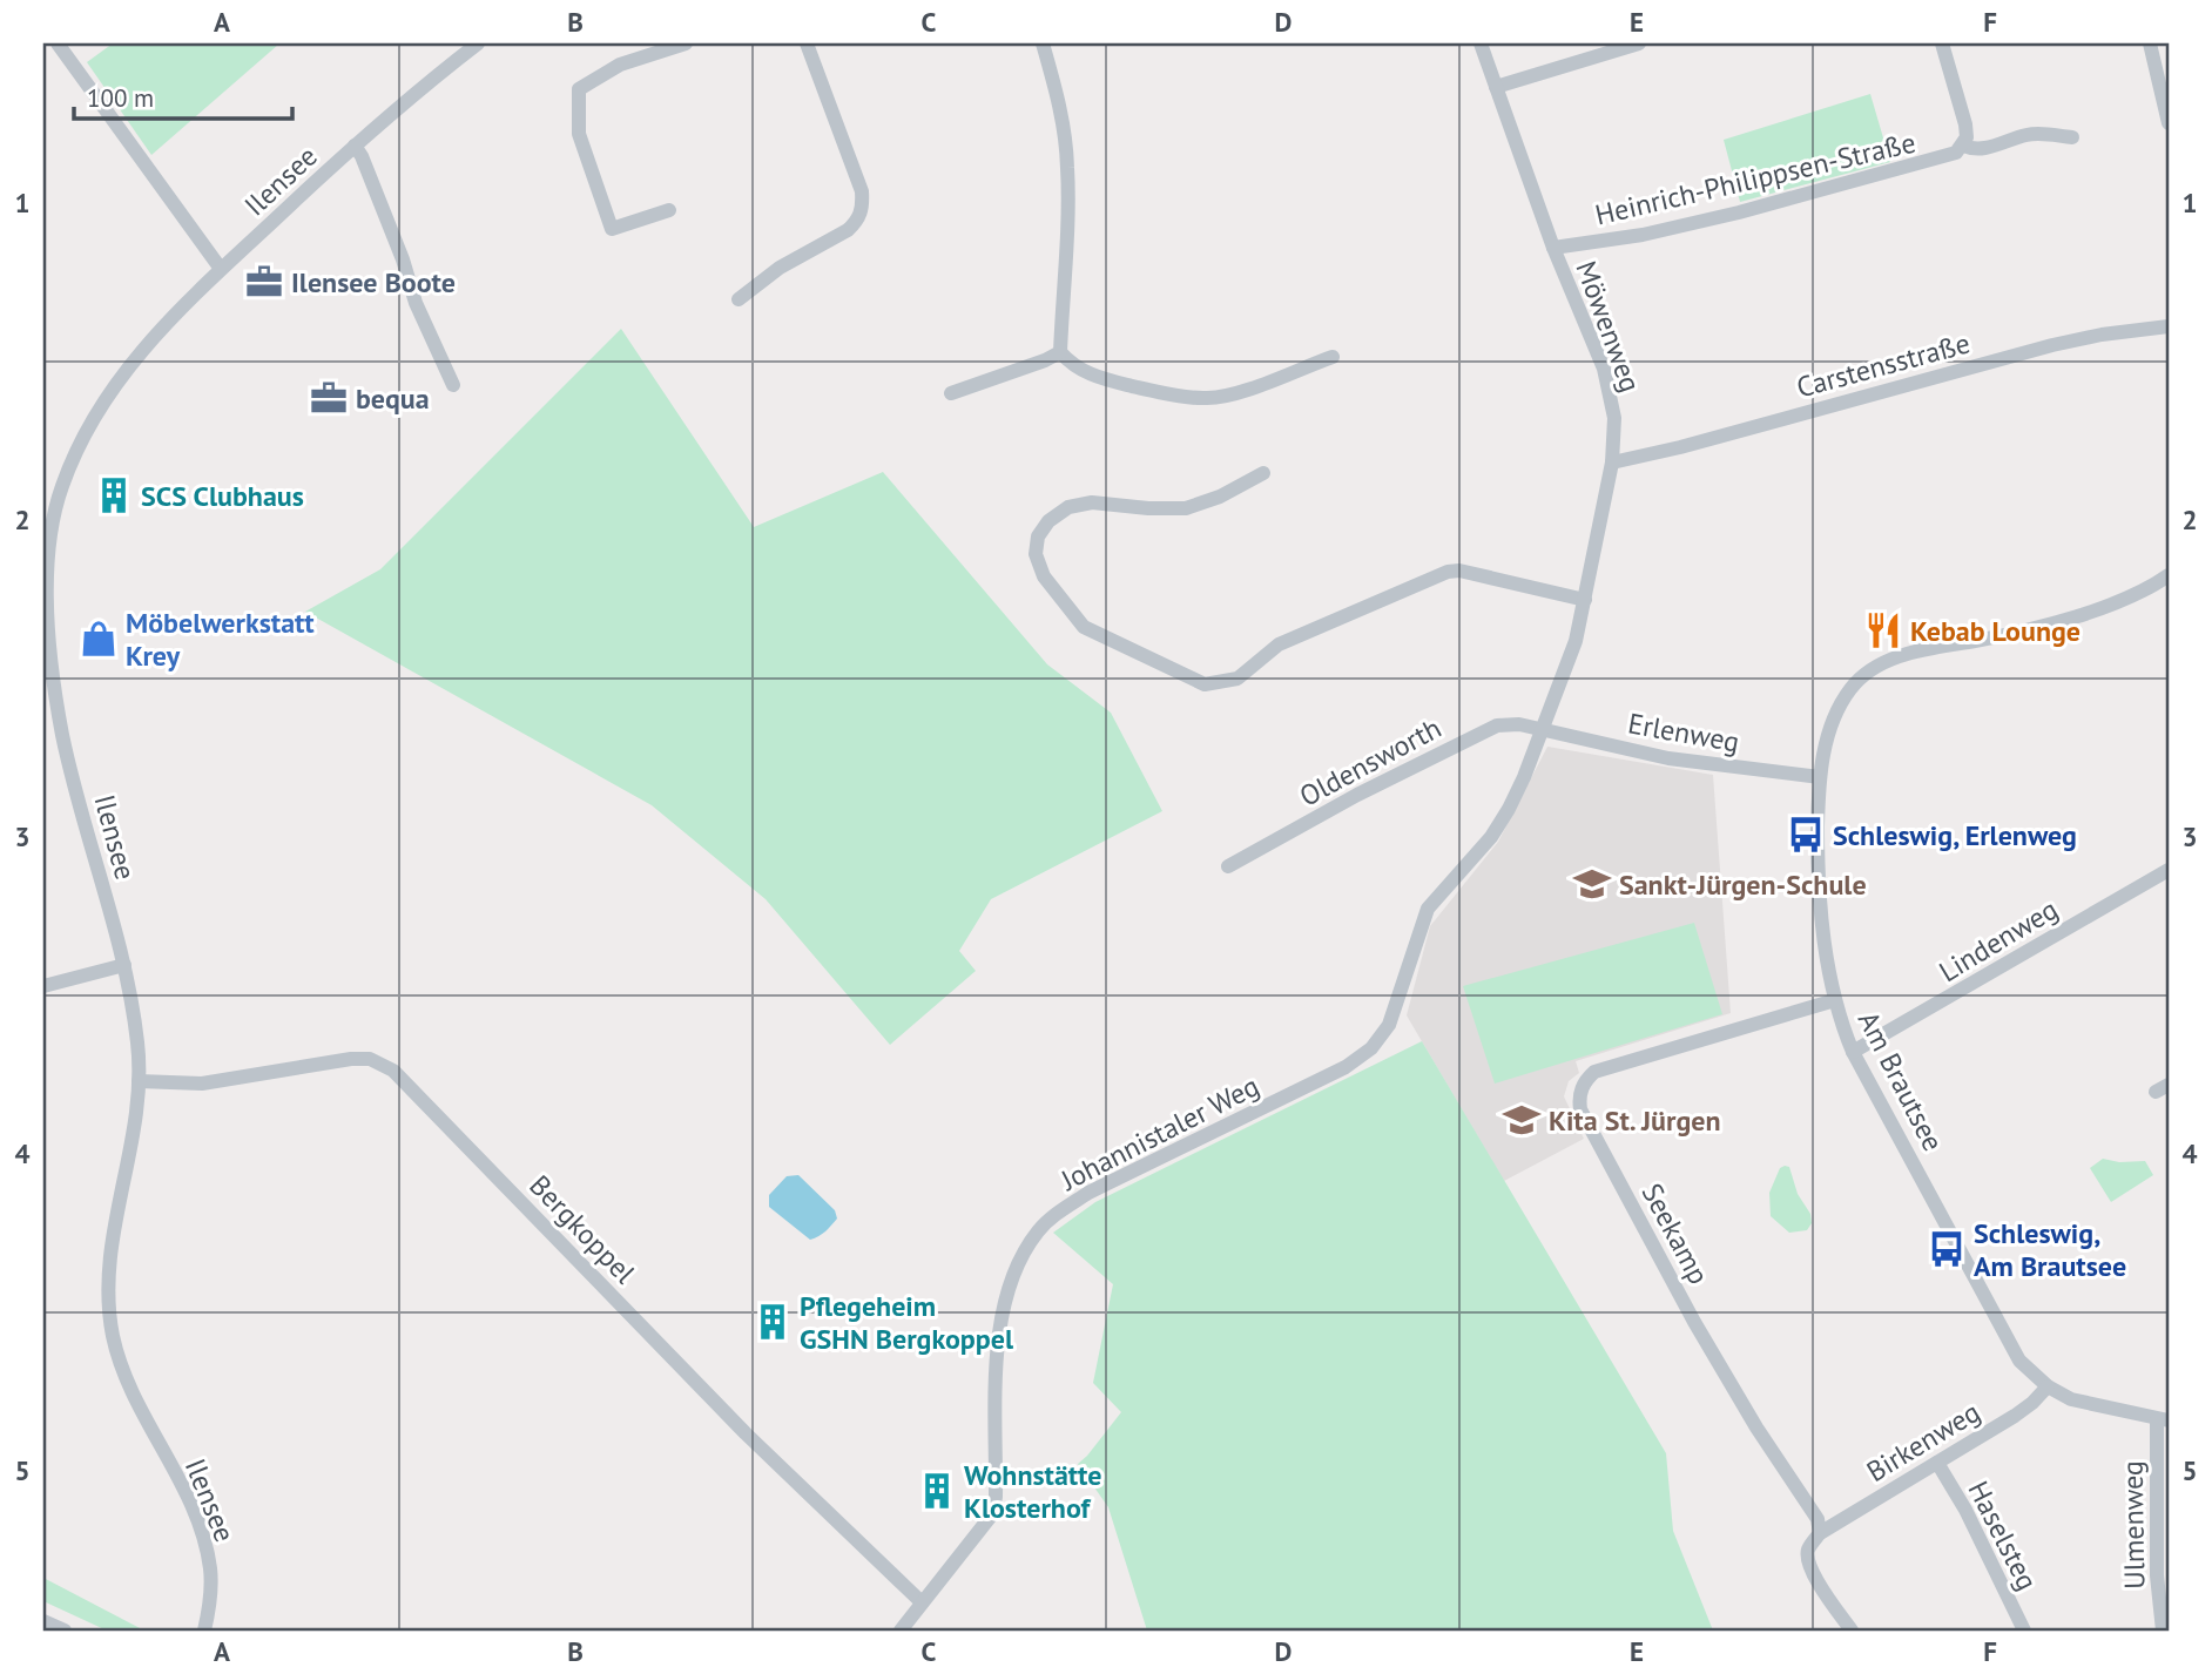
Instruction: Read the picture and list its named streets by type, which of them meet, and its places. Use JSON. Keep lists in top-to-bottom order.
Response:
{
  "streets": {
    "street": [
      "Heinrich-Philippsen-Straße",
      "Ilensee",
      "Möwenweg",
      "Carstensstraße",
      "Erlenweg",
      "Oldensworth",
      "Lindenweg",
      "Am Brautsee",
      "Johannistaler Weg",
      "Bergkoppel",
      "Seekamp",
      "Birkenweg",
      "Ulmenweg",
      "Haselsteg"
    ]
  },
  "crossings": [
    ["Heinrich-Philippsen-Straße", "Möwenweg"],
    ["Ilensee", "Bergkoppel"],
    ["Möwenweg", "Carstensstraße"],
    ["Möwenweg", "Erlenweg"],
    ["Möwenweg", "Oldensworth"],
    ["Möwenweg", "Johannistaler Weg"],
    ["Erlenweg", "Oldensworth"],
    ["Erlenweg", "Am Brautsee"],
    ["Erlenweg", "Johannistaler Weg"],
    ["Oldensworth", "Johannistaler Weg"],
    ["Lindenweg", "Am Brautsee"],
    ["Am Brautsee", "Seekamp"],
    ["Am Brautsee", "Birkenweg"],
    ["Am Brautsee", "Ulmenweg"],
    ["Johannistaler Weg", "Bergkoppel"],
    ["Seekamp", "Birkenweg"],
    ["Birkenweg", "Haselsteg"]
  ],
  "places": {
    "office": ["Ilensee Boote", "bequa"],
    "building": ["SCS Clubhaus", "Pflegeheim GSHN Bergkoppel", "Wohnstätte Klosterhof"],
    "restaurant": ["Kebab Lounge"],
    "shop": ["Möbelwerkstatt Krey"],
    "bus stop": ["Schleswig, Erlenweg", "Schleswig, Am Brautsee"],
    "school or university": ["Sankt-Jürgen-Schule", "Kita St. Jürgen"]
  },
  "scale_bar": "100 m",
  "grid": {
    "columns": [
      "A",
      "B",
      "C",
      "D",
      "E",
      "F"
    ],
    "rows": [
      "1",
      "2",
      "3",
      "4",
      "5"
    ]
  }
}
